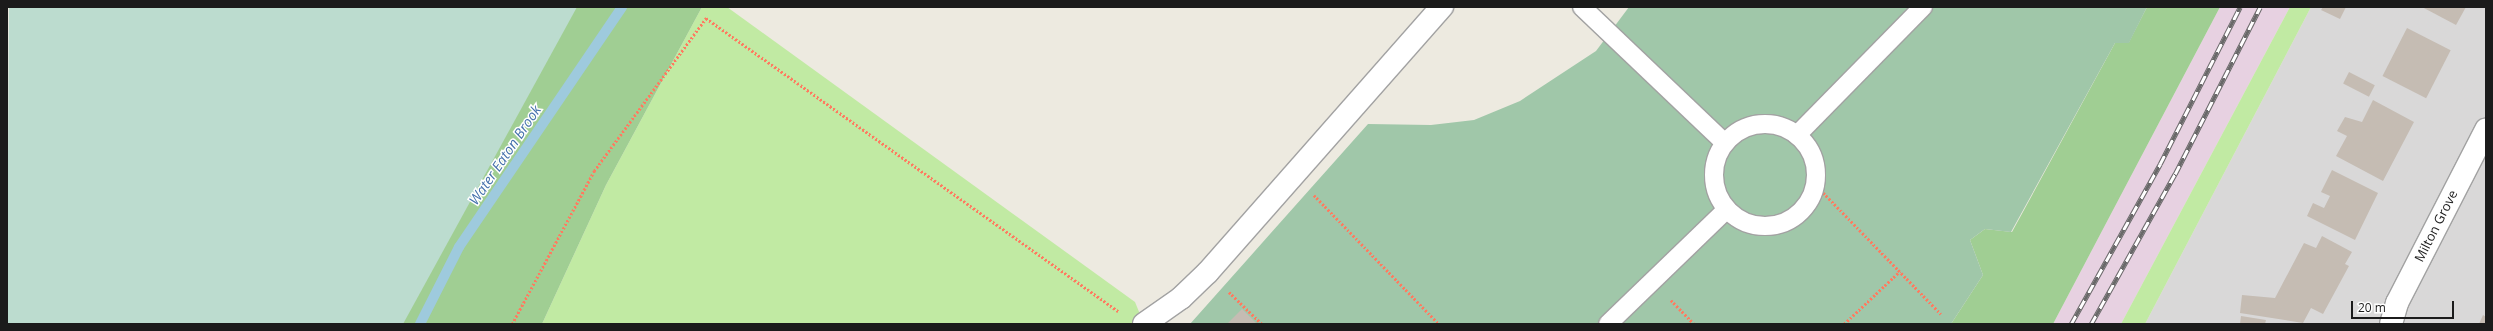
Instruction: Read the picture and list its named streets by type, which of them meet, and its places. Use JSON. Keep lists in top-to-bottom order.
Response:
{
  "streets": {
    "street": ["Milton Grove"]
  },
  "water": ["Water Eaton Brook"],
  "scale_bar": "20 m"
}
